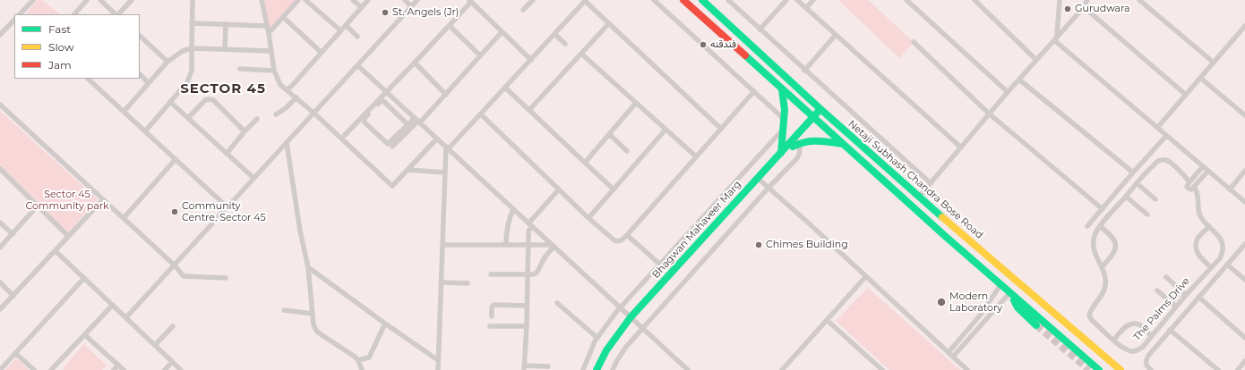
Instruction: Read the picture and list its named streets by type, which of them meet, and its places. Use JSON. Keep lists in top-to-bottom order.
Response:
{
  "streets": {
    "main road": ["Netaji Subhash Chandra Bose Road", "Bhagwan Mahaveer Marg"],
    "street": ["The Palms Drive"]
  },
  "crossings": [
    ["Netaji Subhash Chandra Bose Road", "Bhagwan Mahaveer Marg"]
  ],
  "districts": ["SECTOR 45"],
  "parks": ["Sector 45 Community park"],
  "places": [
    "Gurudwara",
    "St. Angels (Jr)",
    "فندقنه",
    "Community Centre, Sector 45",
    "Chimes Building",
    "Modern Laboratory"
  ],
  "legend": ["Fast", "Slow", "Jam"]
}
